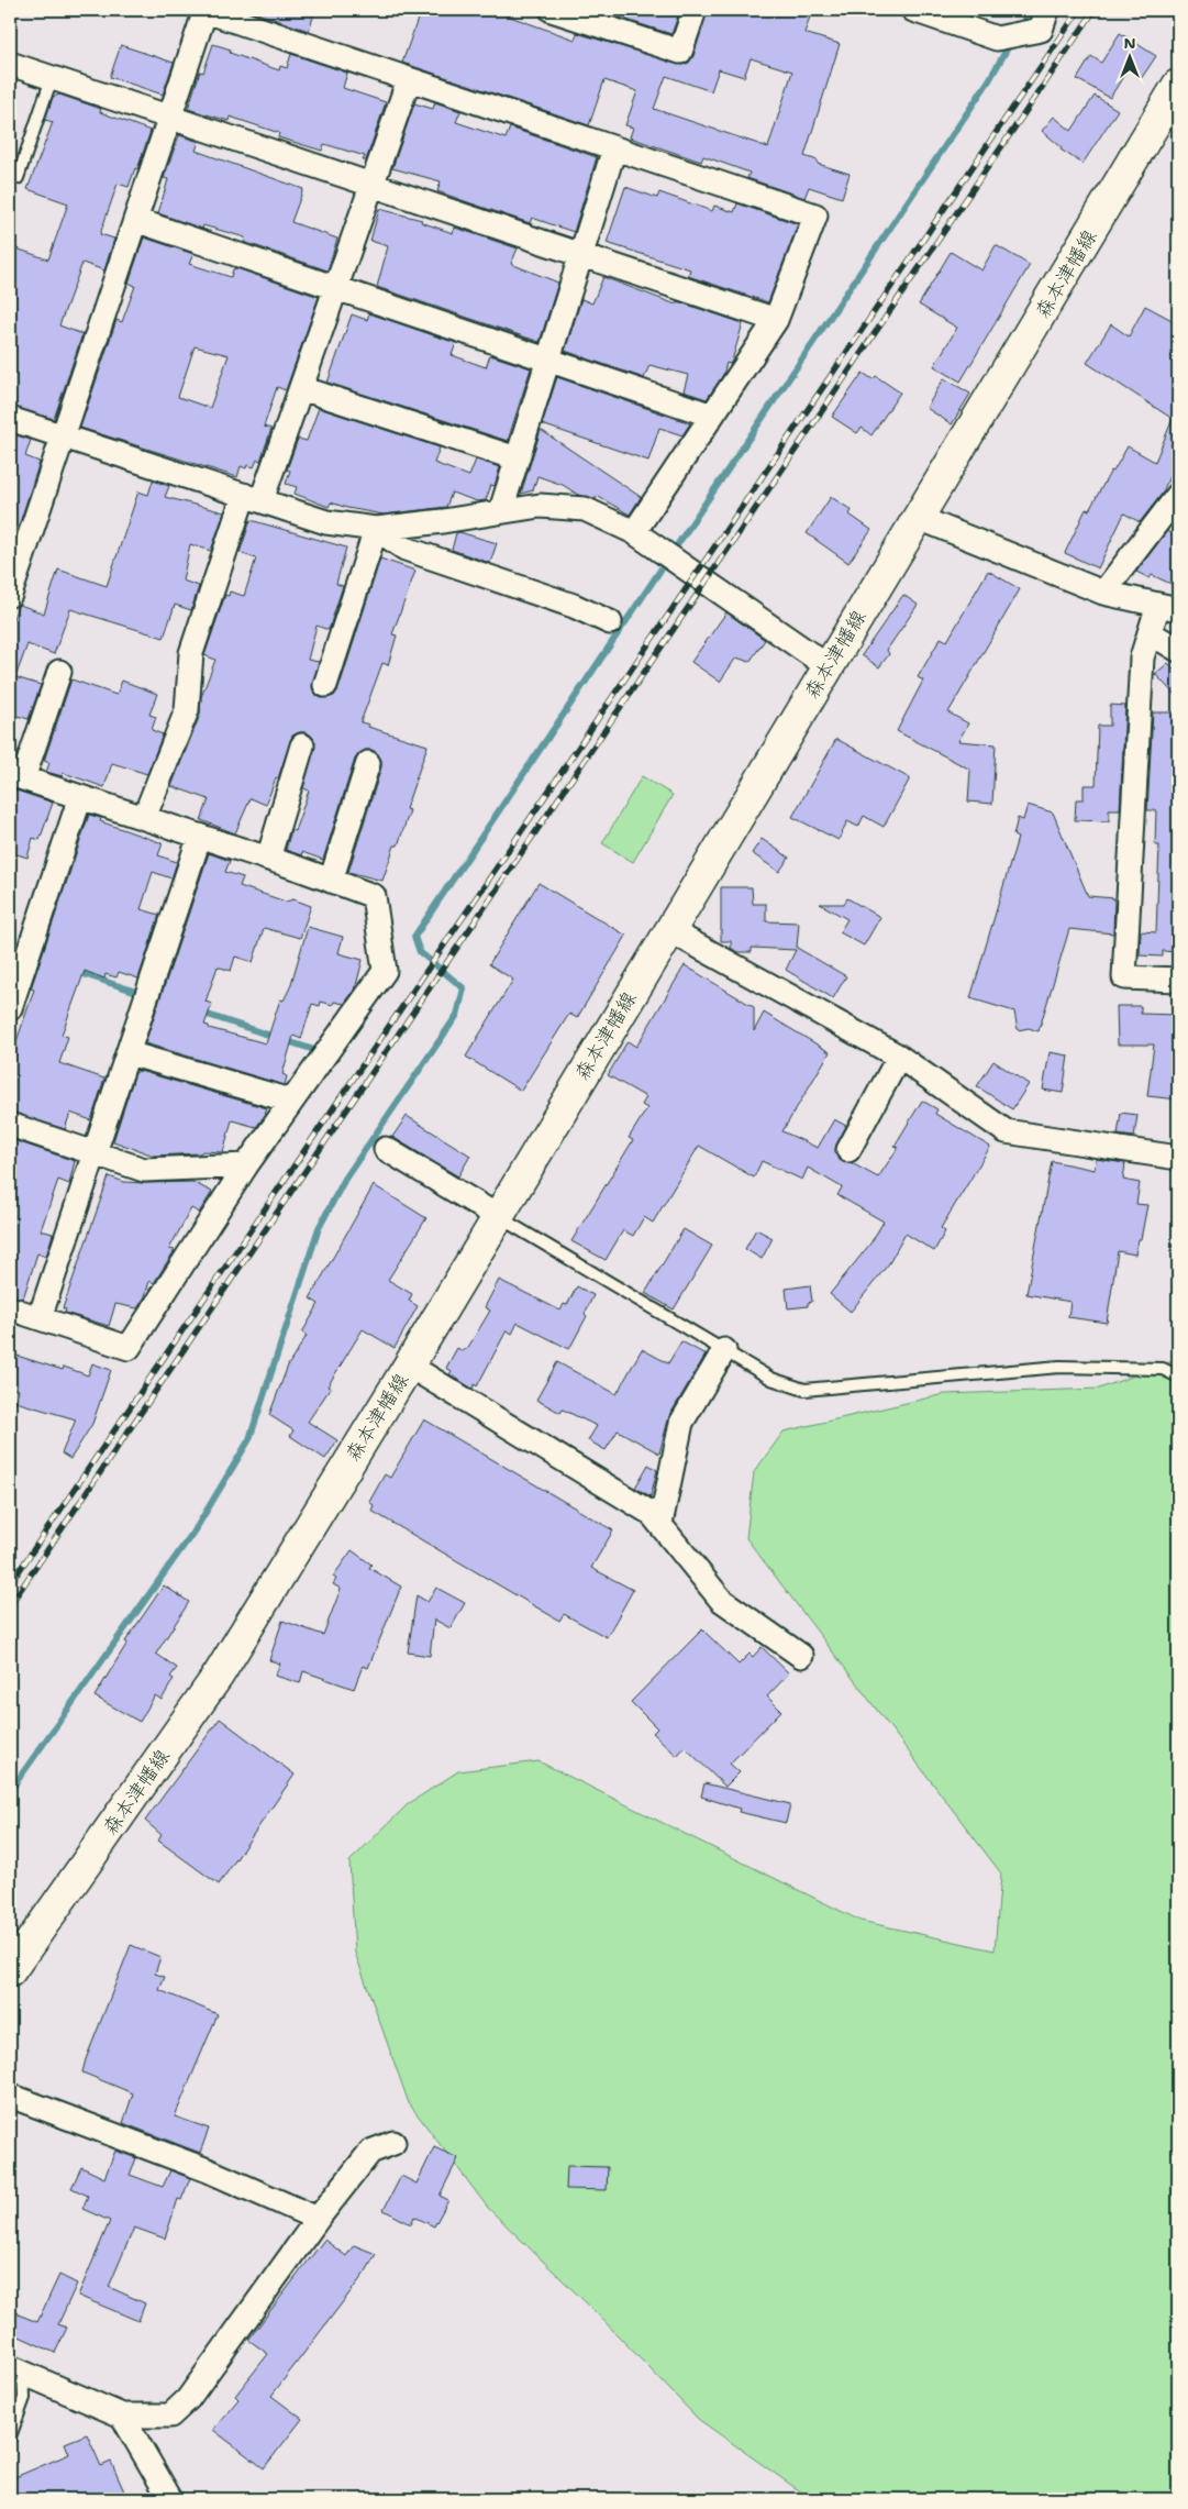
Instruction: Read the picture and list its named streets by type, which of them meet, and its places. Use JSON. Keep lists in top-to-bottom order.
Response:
{
  "streets": {
    "main road": ["森本津幡線"]
  },
  "north": "top"
}
